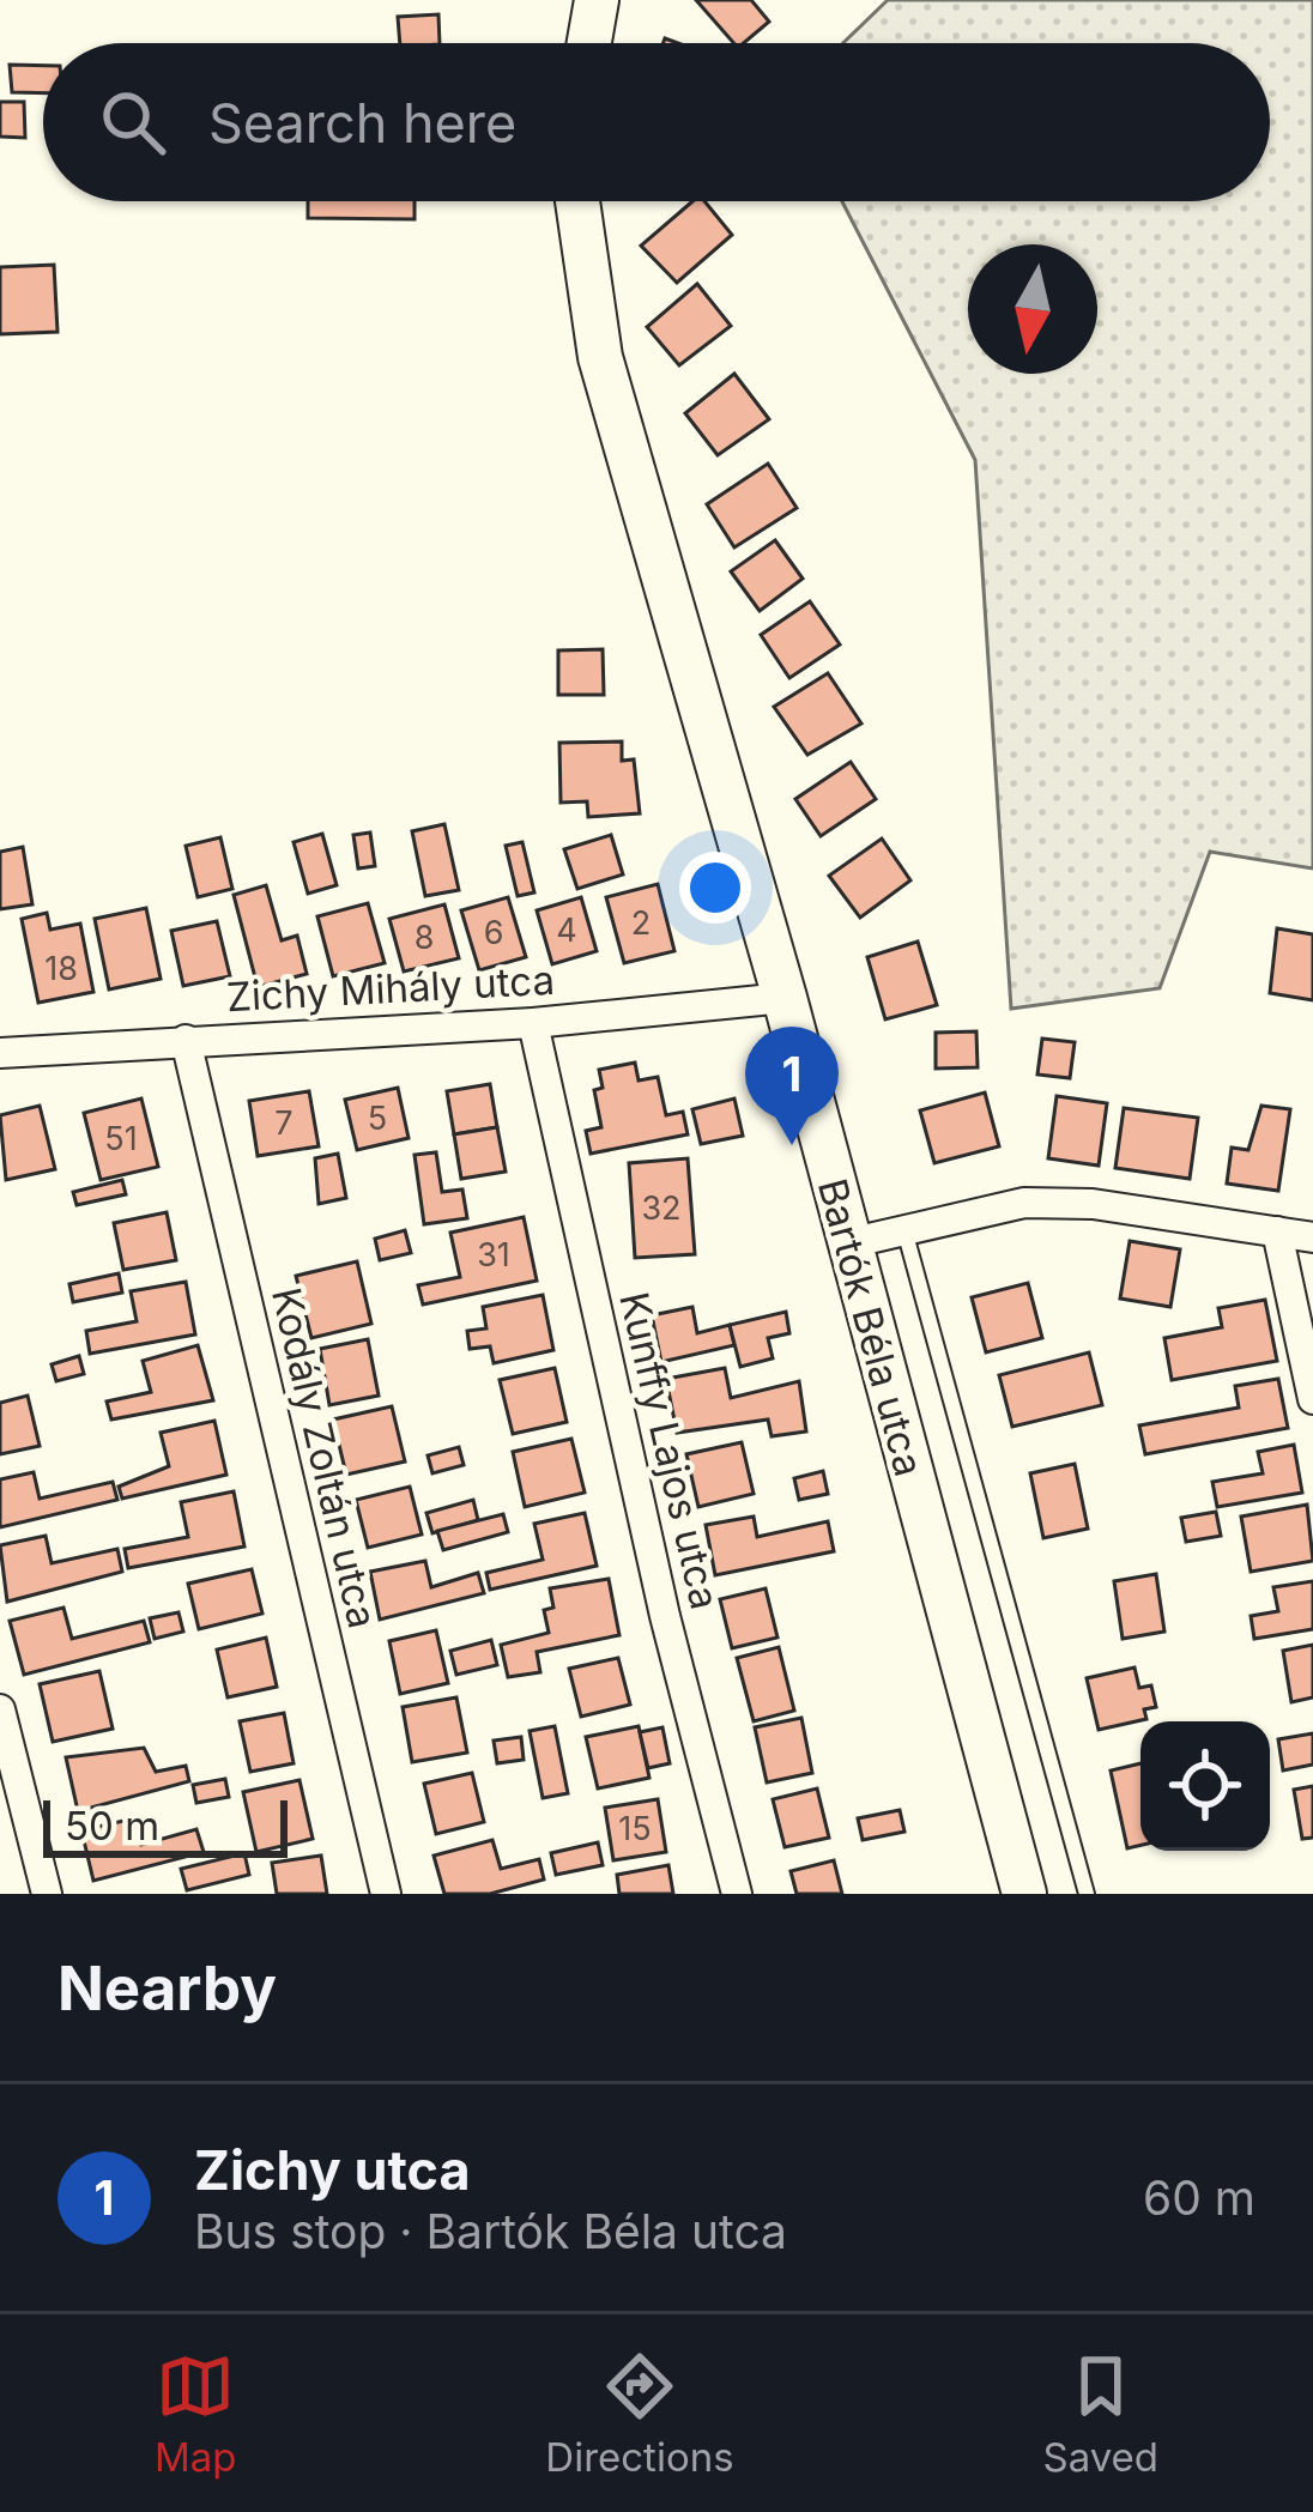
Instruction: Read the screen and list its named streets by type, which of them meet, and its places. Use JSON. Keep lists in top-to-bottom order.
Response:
{
  "streets": {
    "street": [
      "Zichy Mihály utca",
      "Bartók Béla utca",
      "Kunffy Lajos utca",
      "Kodály Zoltán utca"
    ]
  },
  "crossings": [
    ["Zichy Mihály utca", "Bartók Béla utca"],
    ["Zichy Mihály utca", "Kunffy Lajos utca"],
    ["Zichy Mihály utca", "Kodály Zoltán utca"]
  ],
  "house_numbers": [
    "2",
    "4",
    "6",
    "8",
    "18",
    "5",
    "7",
    "51",
    "32",
    "31",
    "15"
  ],
  "scale_bar": "50 m",
  "north": "bottom",
  "page": {
    "search": "Search here",
    "pins": "1",
    "scale": "50 m",
    "heading": "Nearby",
    "list": [
      {
        "mark": "1",
        "name": "Zichy utca",
        "note": "Bus stop · Bartók Béla utca",
        "value": "60 m"
      }
    ],
    "nav": ["Map", "Directions", "Saved"]
  }
}
